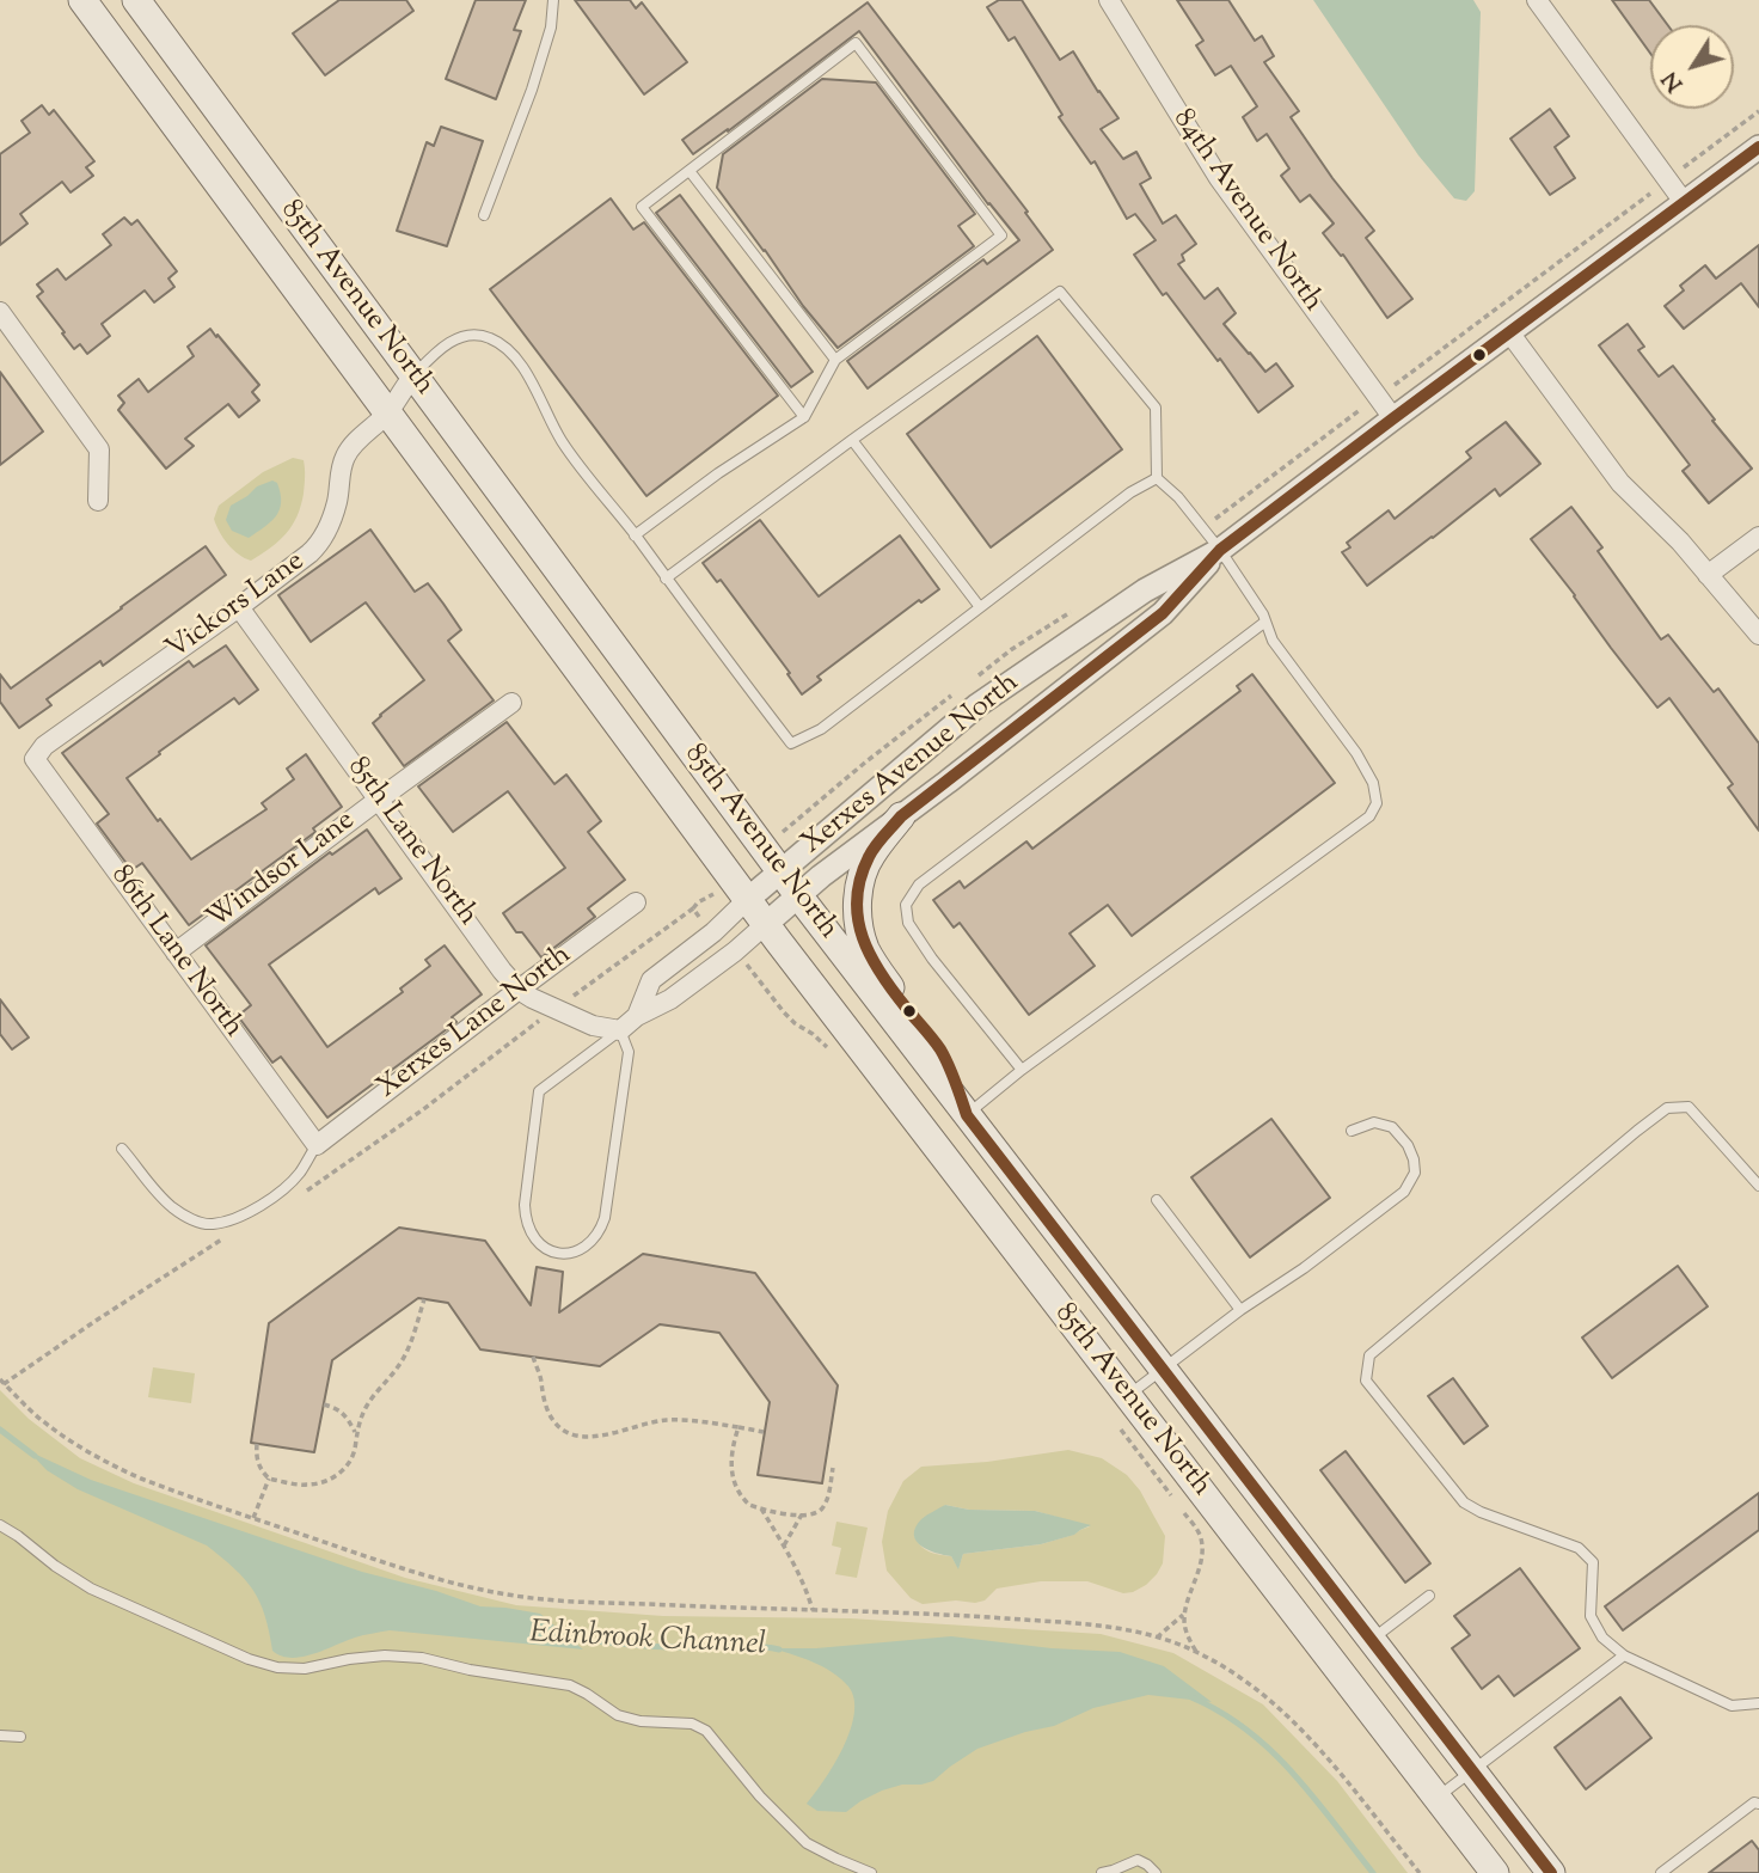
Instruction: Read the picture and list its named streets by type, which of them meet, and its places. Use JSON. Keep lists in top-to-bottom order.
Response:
{
  "streets": {
    "main road": ["85th Avenue North"],
    "street": [
      "84th Avenue North",
      "Vickors Lane",
      "Xerxes Avenue North",
      "85th Lane North",
      "Windsor Lane",
      "86th Lane North",
      "Xerxes Lane North"
    ]
  },
  "crossings": [
    ["84th Avenue North", "Xerxes Avenue North"],
    ["85th Avenue North", "Vickors Lane"],
    ["85th Avenue North", "Xerxes Avenue North"],
    ["Vickors Lane", "85th Lane North"],
    ["Vickors Lane", "86th Lane North"],
    ["Xerxes Avenue North", "85th Lane North"],
    ["85th Lane North", "Windsor Lane"],
    ["85th Lane North", "Xerxes Lane North"],
    ["Windsor Lane", "86th Lane North"],
    ["86th Lane North", "Xerxes Lane North"]
  ],
  "water": ["Edinbrook Channel"],
  "north": "bottom left"
}
